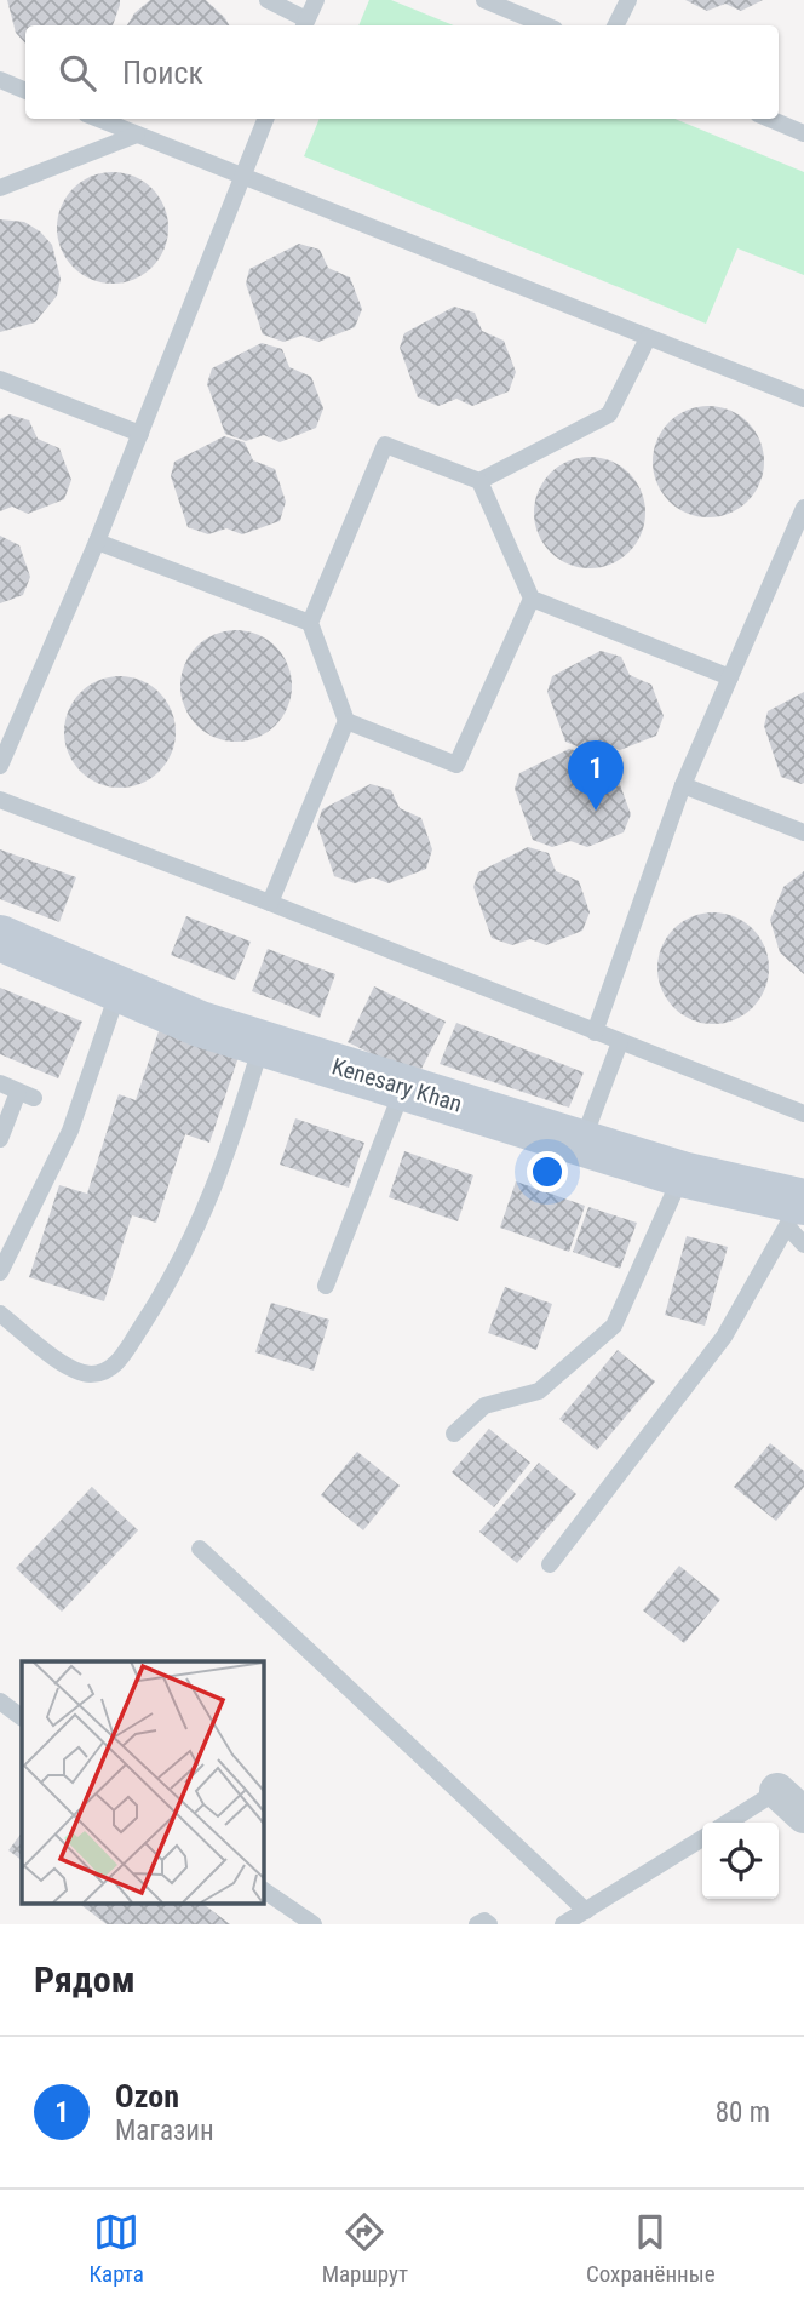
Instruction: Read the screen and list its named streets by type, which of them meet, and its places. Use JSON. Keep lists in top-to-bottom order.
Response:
{
  "streets": {
    "street": ["Kenesary Khan"]
  },
  "page": {
    "search": "Поиск",
    "pins": "1",
    "heading": "Рядом",
    "list": [
      {
        "mark": "1",
        "name": "Ozon",
        "note": "Магазин",
        "value": "80 m"
      }
    ],
    "nav": ["Карта", "Маршрут", "Сохранённые"]
  }
}
